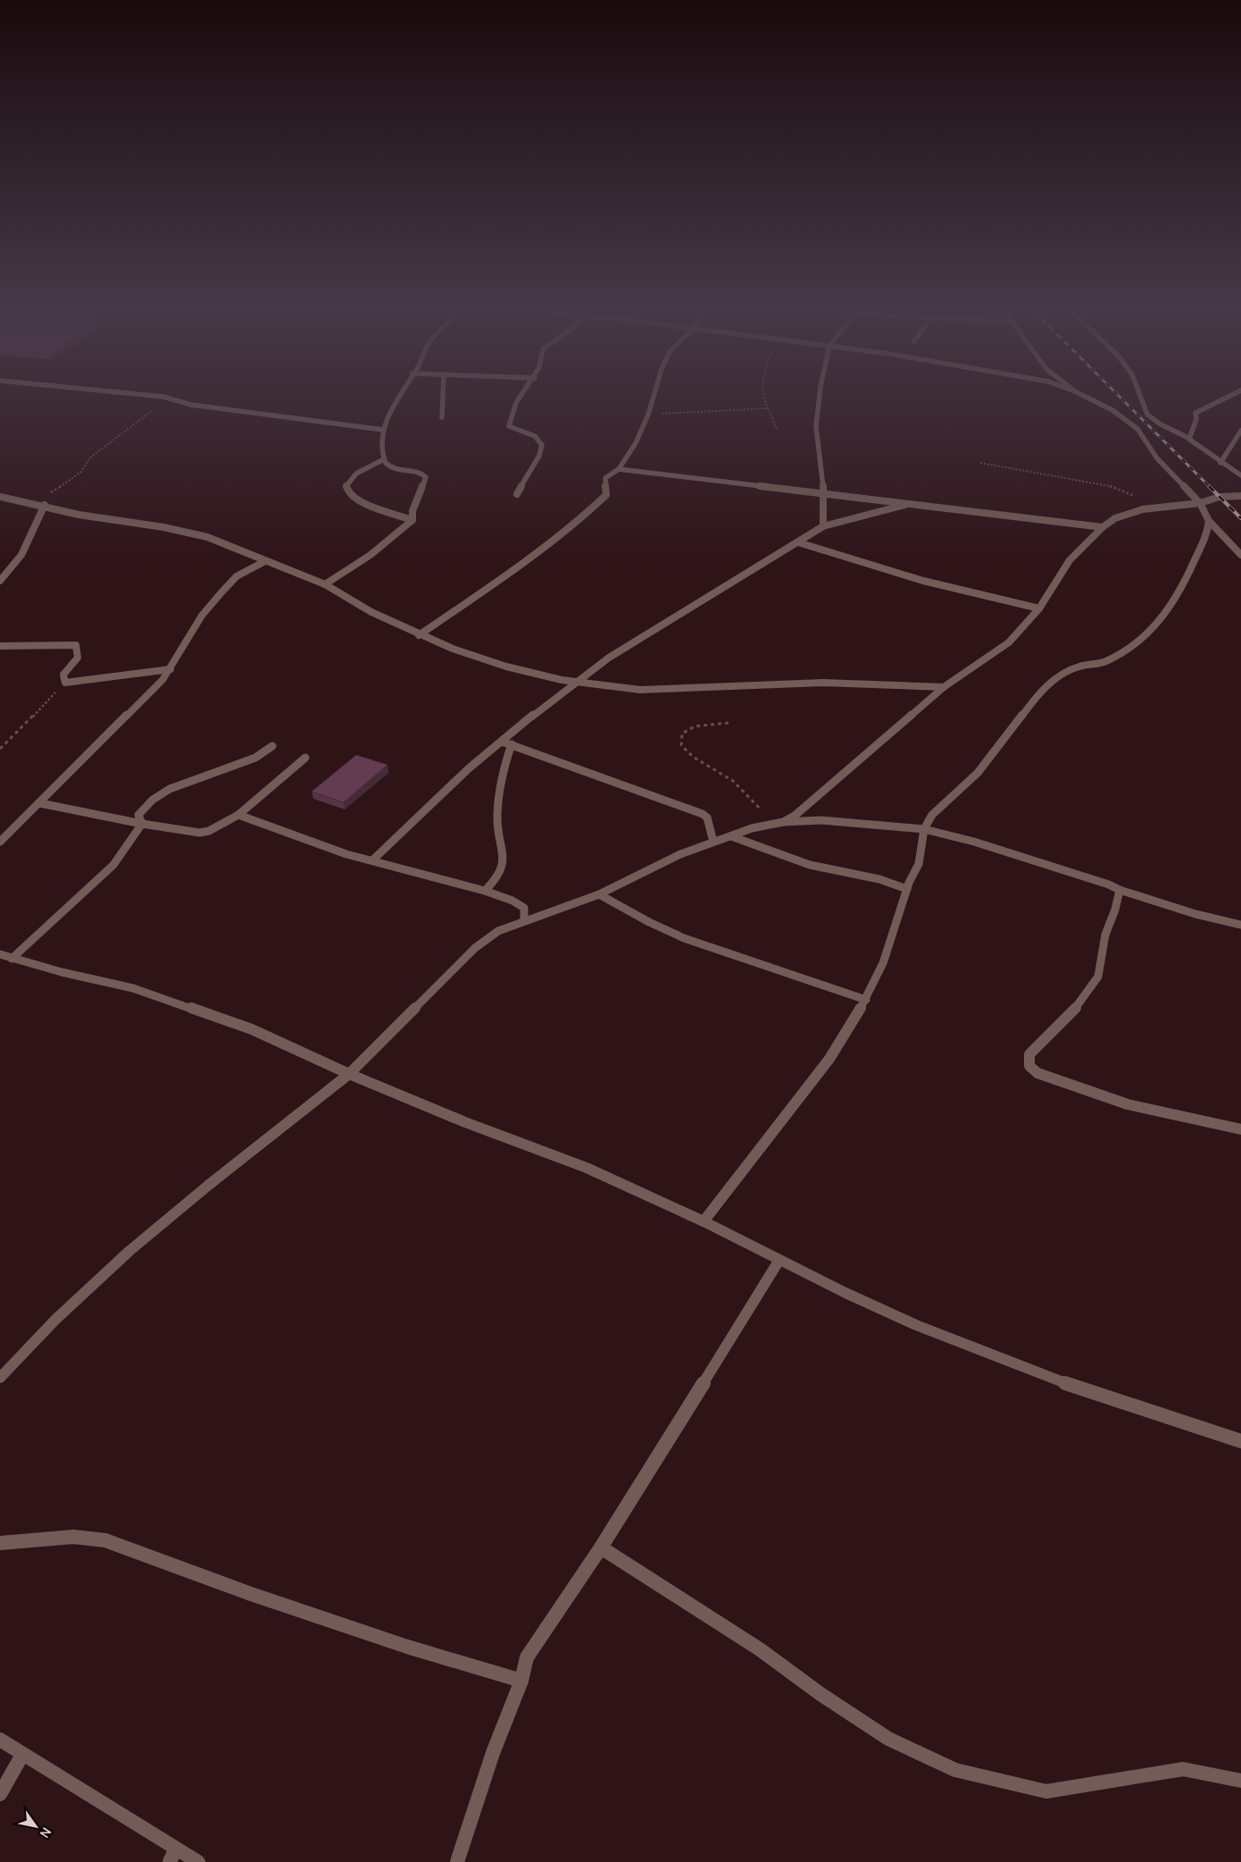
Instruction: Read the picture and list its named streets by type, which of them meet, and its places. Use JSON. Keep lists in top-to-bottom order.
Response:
{
  "north": "bottom right"
}
